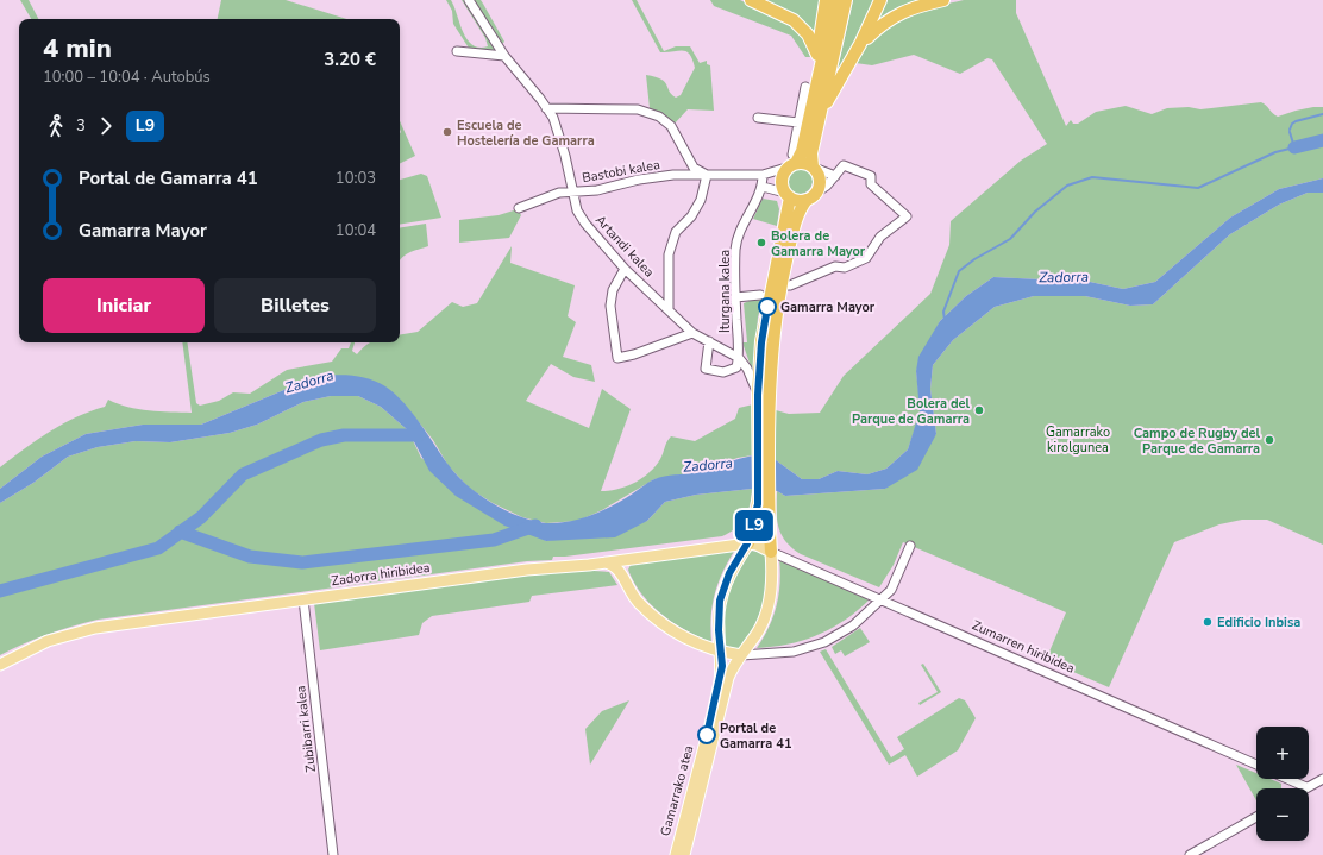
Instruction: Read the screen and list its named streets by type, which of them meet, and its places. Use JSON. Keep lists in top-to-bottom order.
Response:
{
  "streets": {
    "main road": ["Zadorra hiribidea", "Gamarrako atea"],
    "street": [
      "Bastobi kalea",
      "Artandi kalea",
      "Iturgana kalea",
      "Zumarren hiribidea",
      "Zubibarri kalea"
    ]
  },
  "crossings": [
    ["Bastobi kalea", "Artandi kalea"],
    ["Bastobi kalea", "Iturgana kalea"],
    ["Artandi kalea", "Iturgana kalea"],
    ["Zadorra hiribidea", "Zumarren hiribidea"],
    ["Zadorra hiribidea", "Zubibarri kalea"],
    ["Zadorra hiribidea", "Gamarrako atea"],
    ["Zumarren hiribidea", "Gamarrako atea"]
  ],
  "water": ["Zadorra"],
  "parks": ["Gamarrako kirolgunea"],
  "places": [
    "Escuela de Hostelería de Gamarra",
    "Bolera de Gamarra Mayor",
    "Gamarra Mayor",
    "Bolera del Parque de Gamarra",
    "Campo de Rugby del Parque de Gamarra",
    "Edificio Inbisa",
    "Portal de Gamarra 41"
  ],
  "lines": ["bus line L9"],
  "page": {
    "on_map": "L9",
    "heading": ["4 min", "10:00 – 10:04 · Autobús", "3.20 €"],
    "legs": ["3", "L9"],
    "list": [
      {
        "name": "Portal de Gamarra 41",
        "value": "10:03"
      },
      {
        "name": "Gamarra Mayor",
        "value": "10:04"
      }
    ],
    "buttons": ["Iniciar", "Billetes"],
    "map_buttons": ["+", "−"]
  }
}
